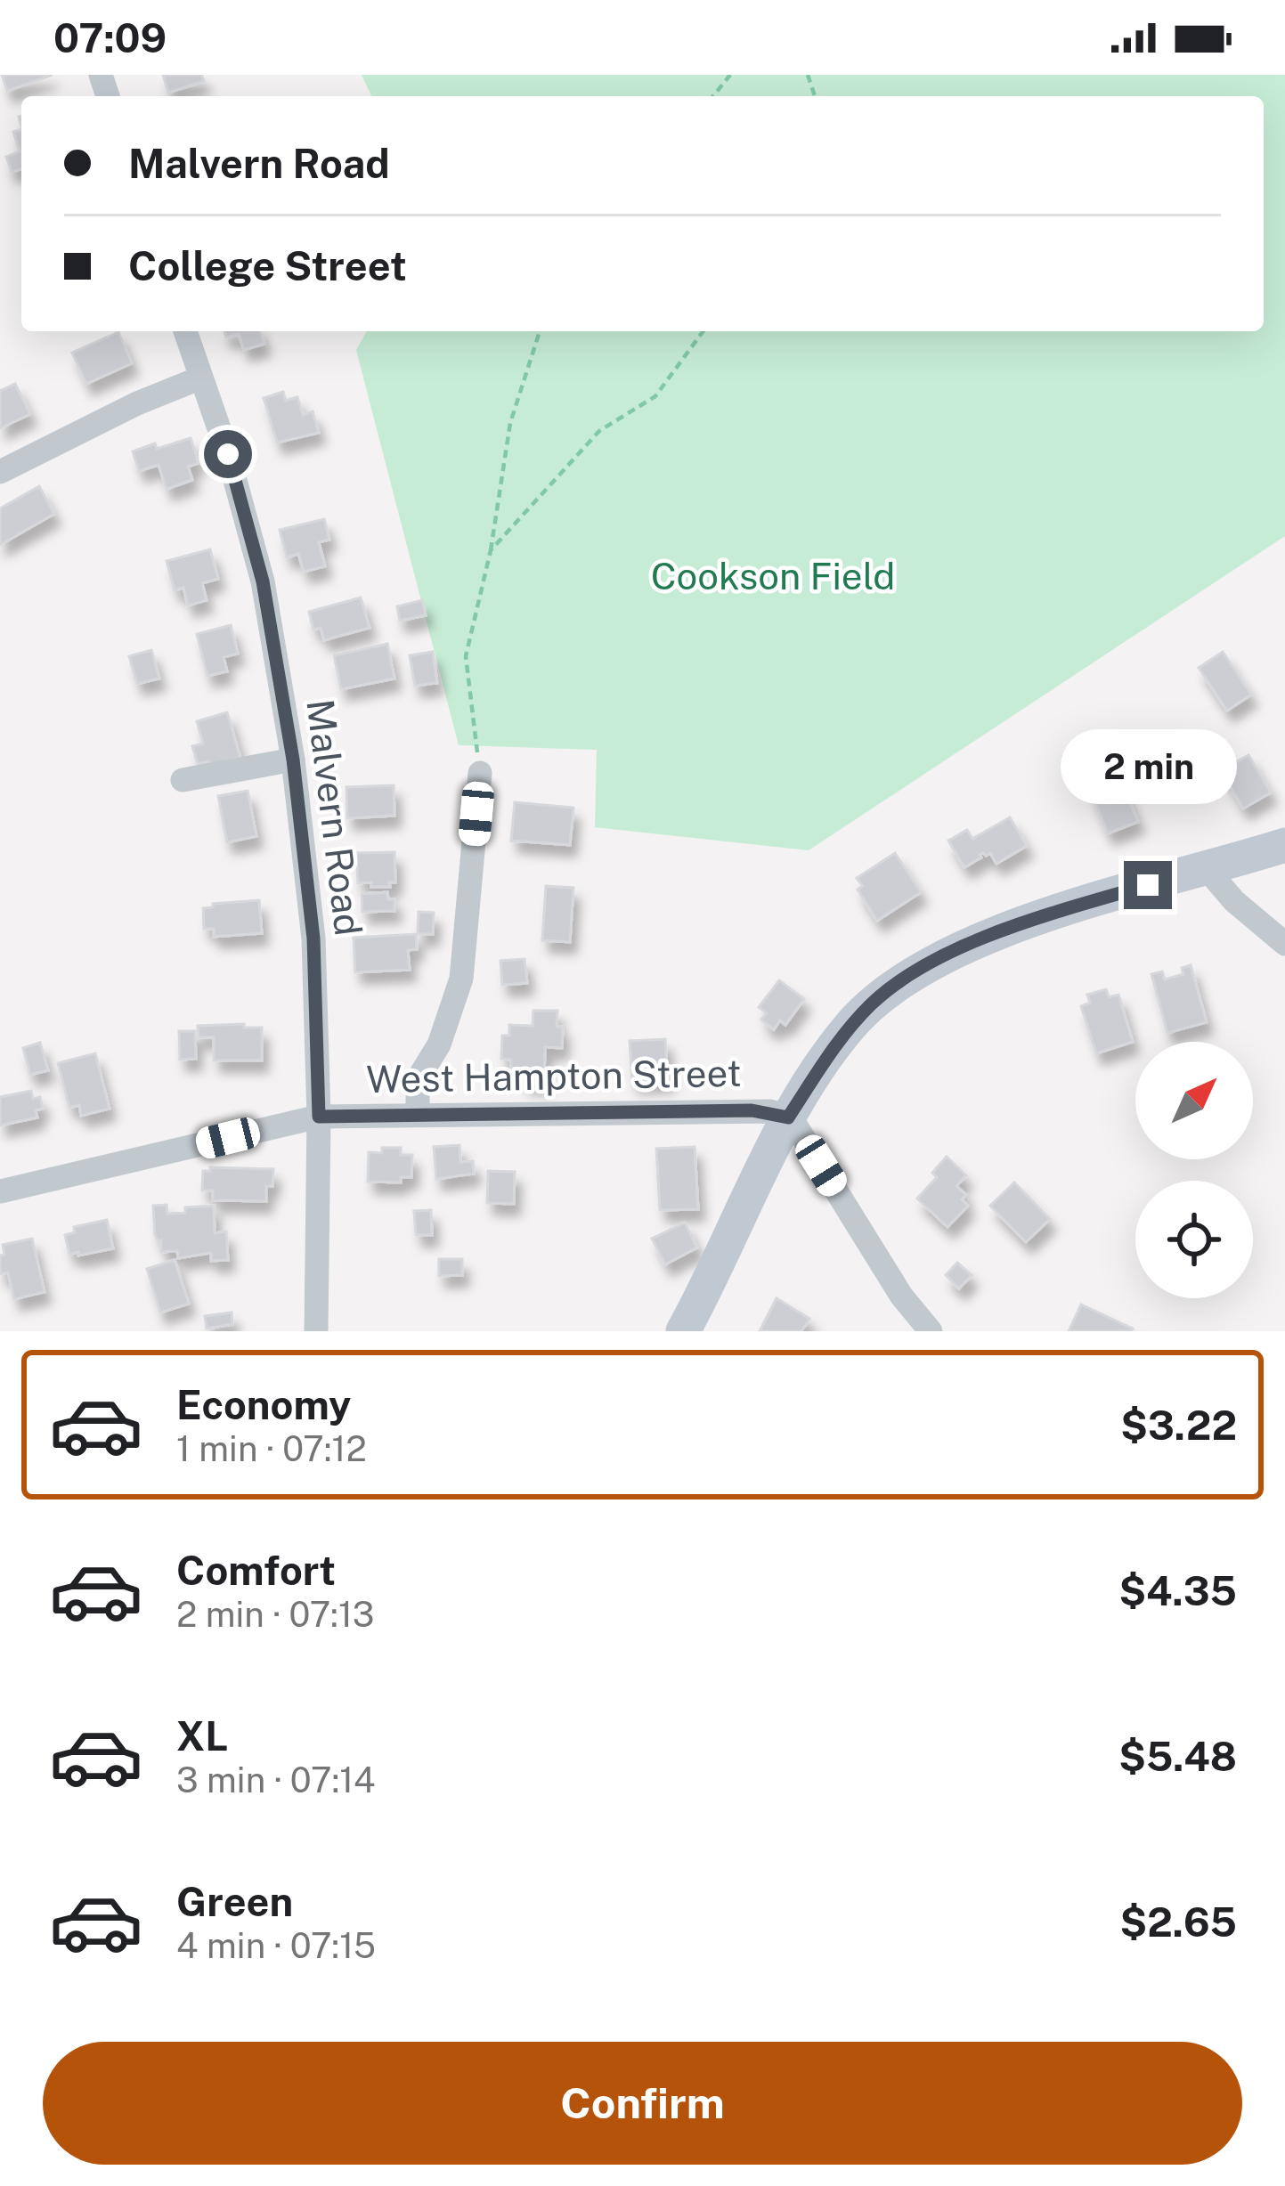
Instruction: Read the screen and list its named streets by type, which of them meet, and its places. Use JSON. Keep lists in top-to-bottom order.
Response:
{
  "streets": {
    "street": ["Malvern Road", "West Hampton Street"]
  },
  "crossings": [
    ["Malvern Road", "West Hampton Street"]
  ],
  "parks": ["Cookson Field"],
  "north": "top right",
  "page": {
    "status": "07:09",
    "banner": ["Malvern Road", "College Street"],
    "bubble": "2 min",
    "list": [
      {
        "name": "Economy",
        "note": "1 min · 07:12",
        "value": "$3.22"
      },
      {
        "name": "Comfort",
        "note": "2 min · 07:13",
        "value": "$4.35"
      },
      {
        "name": "XL",
        "note": "3 min · 07:14",
        "value": "$5.48"
      },
      {
        "name": "Green",
        "note": "4 min · 07:15",
        "value": "$2.65"
      }
    ],
    "buttons": "Confirm"
  }
}
